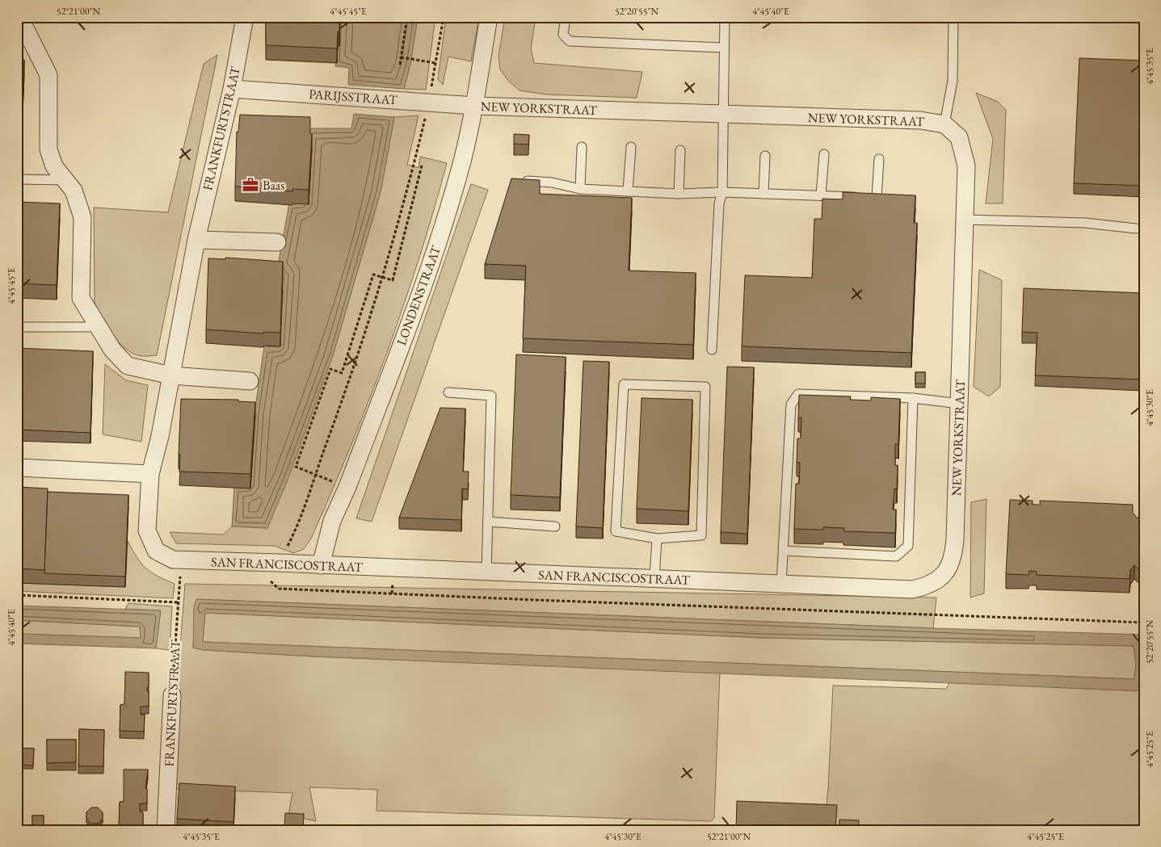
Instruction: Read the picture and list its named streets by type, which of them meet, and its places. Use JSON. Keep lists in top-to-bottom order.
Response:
{
  "streets": {
    "street": [
      "PARIJSSTRAAT",
      "NEW YORKSTRAAT",
      "FRANKFURTSTRAAT",
      "LONDENSTRAAT",
      "SAN FRANCISCOSTRAAT"
    ]
  },
  "crossings": [
    ["PARIJSSTRAAT", "NEW YORKSTRAAT"],
    ["PARIJSSTRAAT", "FRANKFURTSTRAAT"],
    ["PARIJSSTRAAT", "LONDENSTRAAT"],
    ["NEW YORKSTRAAT", "LONDENSTRAAT"],
    ["NEW YORKSTRAAT", "SAN FRANCISCOSTRAAT"],
    ["FRANKFURTSTRAAT", "SAN FRANCISCOSTRAAT"],
    ["LONDENSTRAAT", "SAN FRANCISCOSTRAAT"]
  ],
  "places": {
    "office": ["Baas"]
  },
  "coordinates": [
    "52°21'00\"N",
    "4°45'45\"E",
    "52°20'55\"N",
    "4°45'40\"E",
    "4°45'35\"E",
    "4°45'30\"E",
    "4°45'25\"E"
  ]
}
